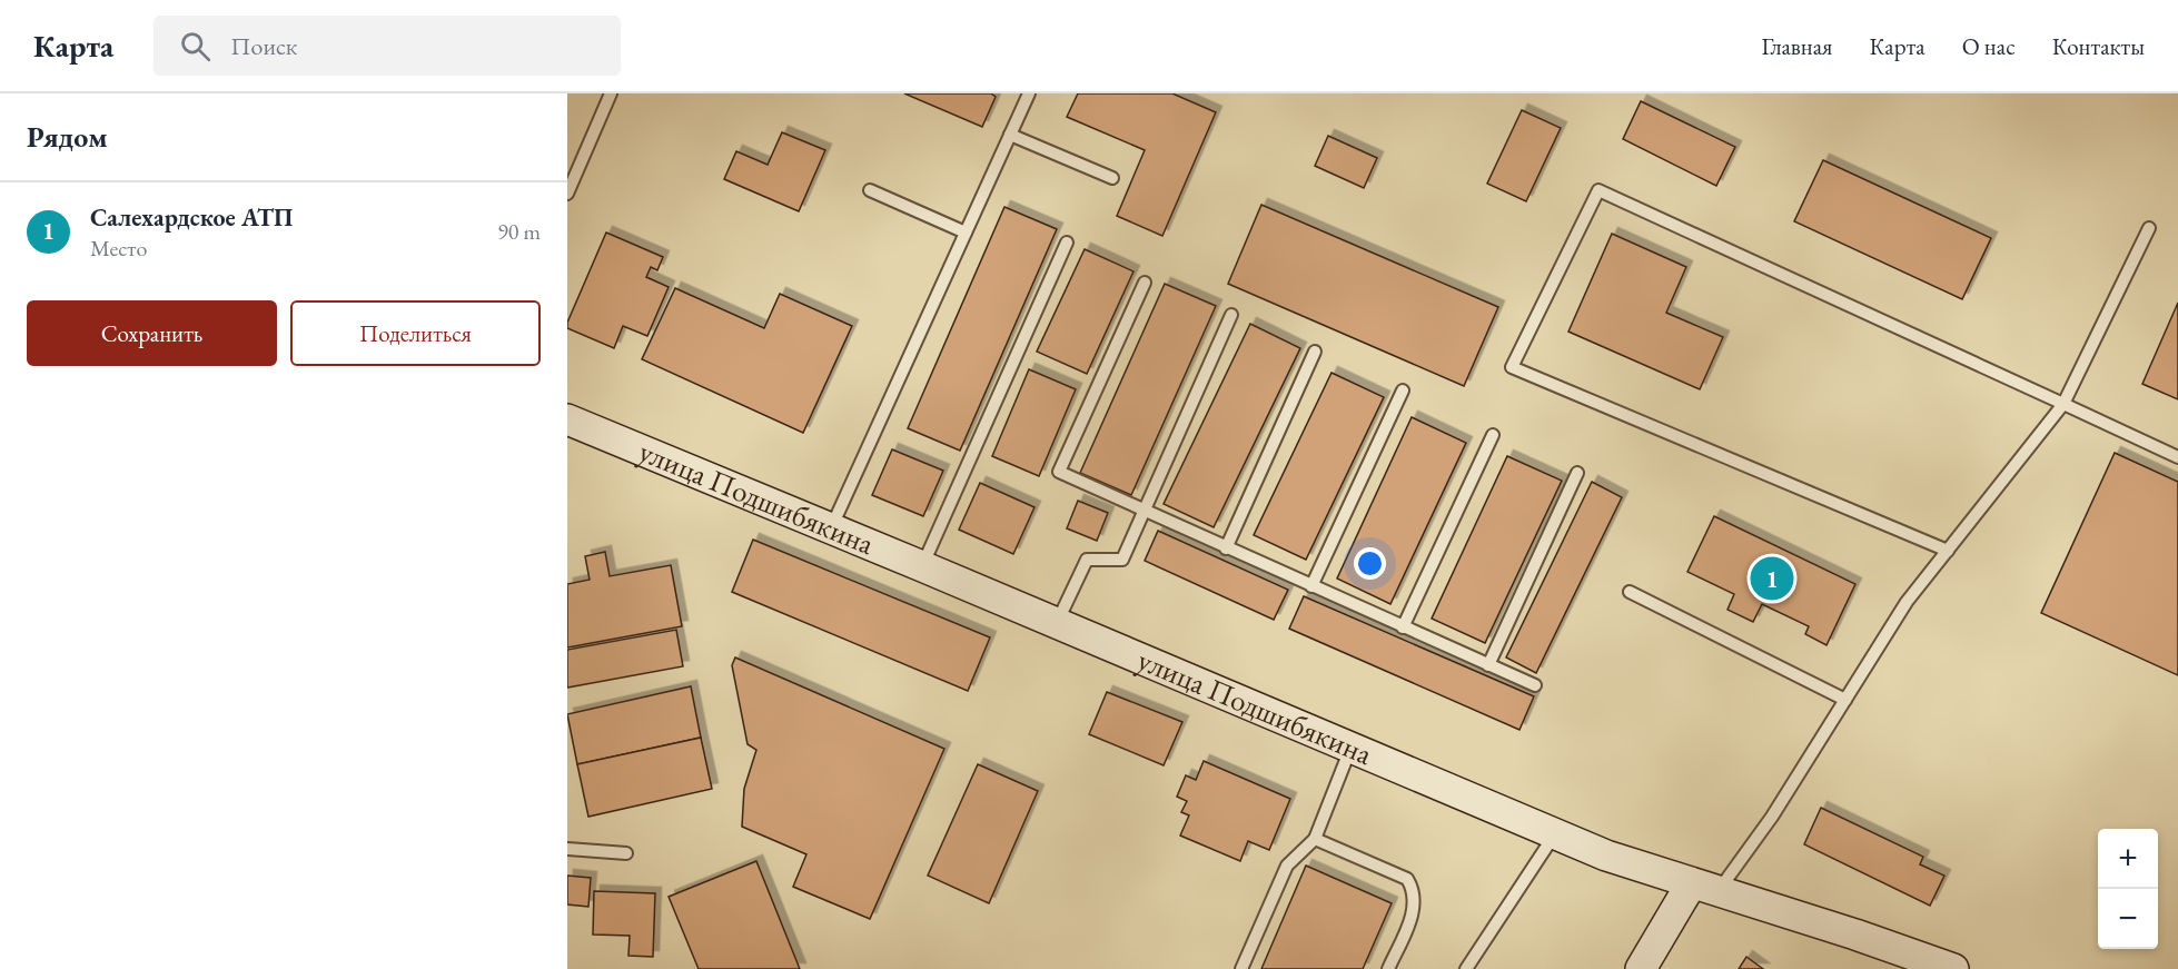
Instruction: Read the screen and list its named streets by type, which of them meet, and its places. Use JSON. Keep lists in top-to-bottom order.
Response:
{
  "streets": {
    "main road": ["улица Подшибякина"]
  },
  "page": {
    "header": "Карта",
    "search": "Поиск",
    "nav": [
      "Главная",
      "Карта",
      "О нас",
      "Контакты"
    ],
    "heading": "Рядом",
    "list": [
      {
        "mark": "1",
        "name": "Салехардское АТП",
        "note": "Место",
        "value": "90 m"
      }
    ],
    "buttons": ["Сохранить", "Поделиться"],
    "pins": "1",
    "map_buttons": ["+", "−"]
  }
}
